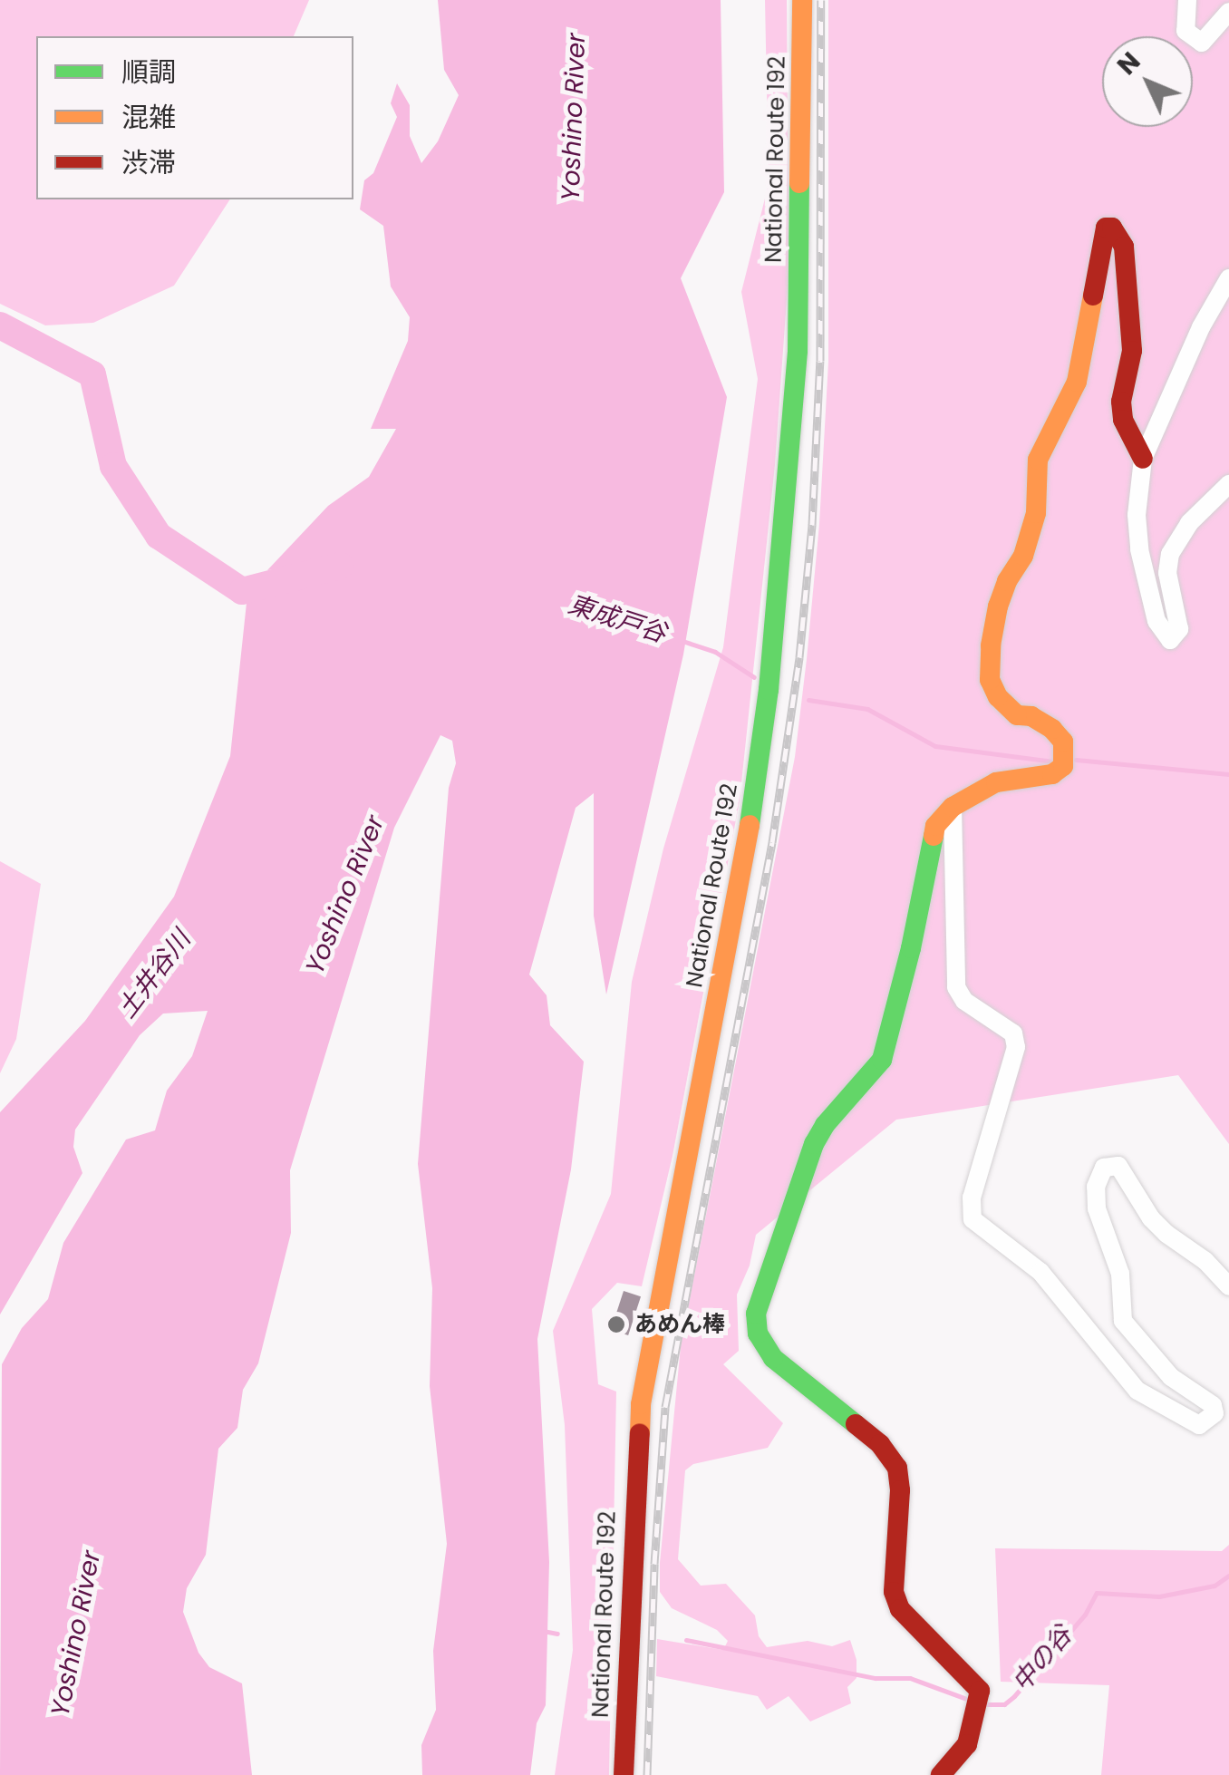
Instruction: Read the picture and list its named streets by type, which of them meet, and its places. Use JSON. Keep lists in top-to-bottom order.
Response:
{
  "streets": {
    "main road": ["National Route 192"]
  },
  "water": [
    "Yoshino River",
    "東成戸谷",
    "土井谷川",
    "中の谷"
  ],
  "places": ["あめん棒"],
  "legend": ["順調", "混雑", "渋滞"],
  "north": "top left"
}
